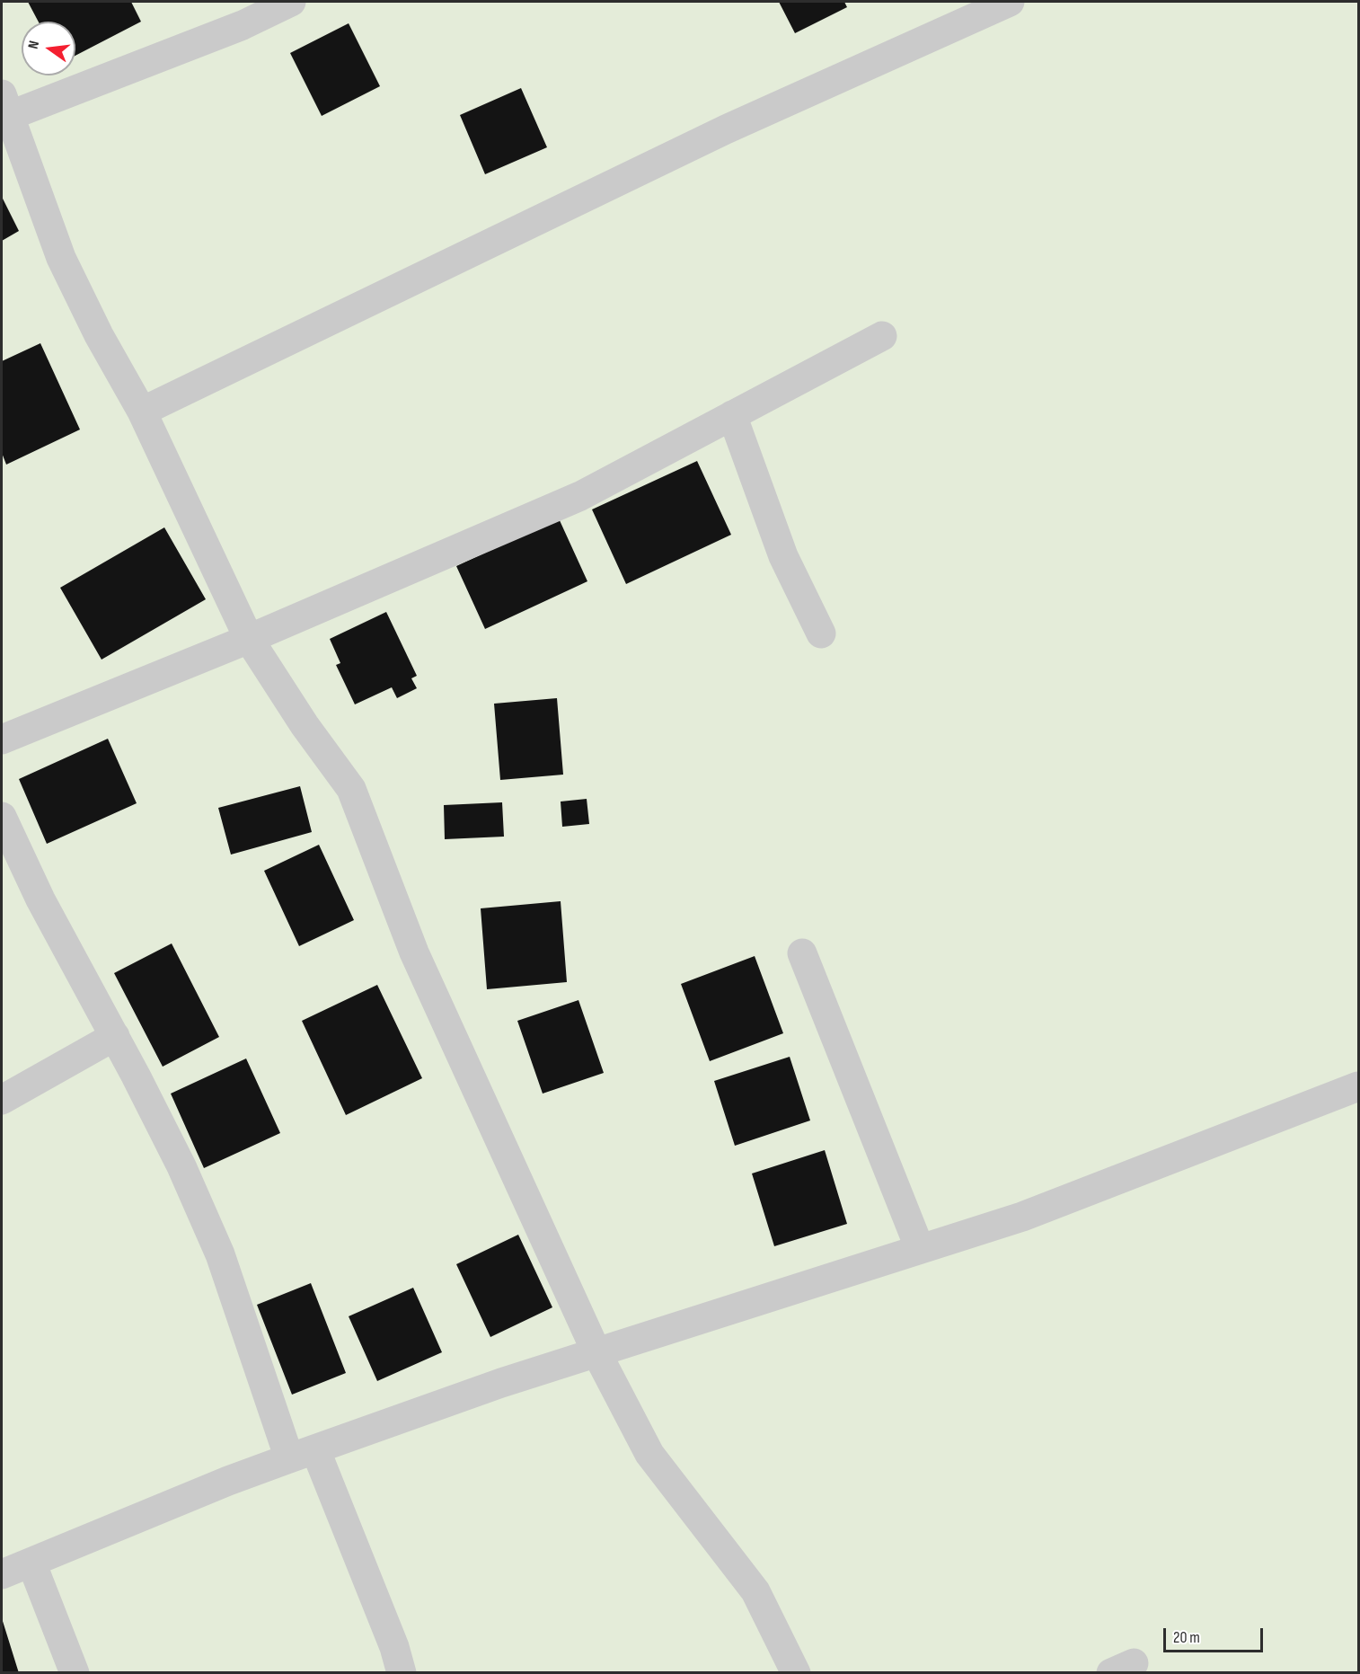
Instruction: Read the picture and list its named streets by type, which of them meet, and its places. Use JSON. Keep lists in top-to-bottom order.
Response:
{
  "scale_bar": "20 m",
  "north": "left"
}
